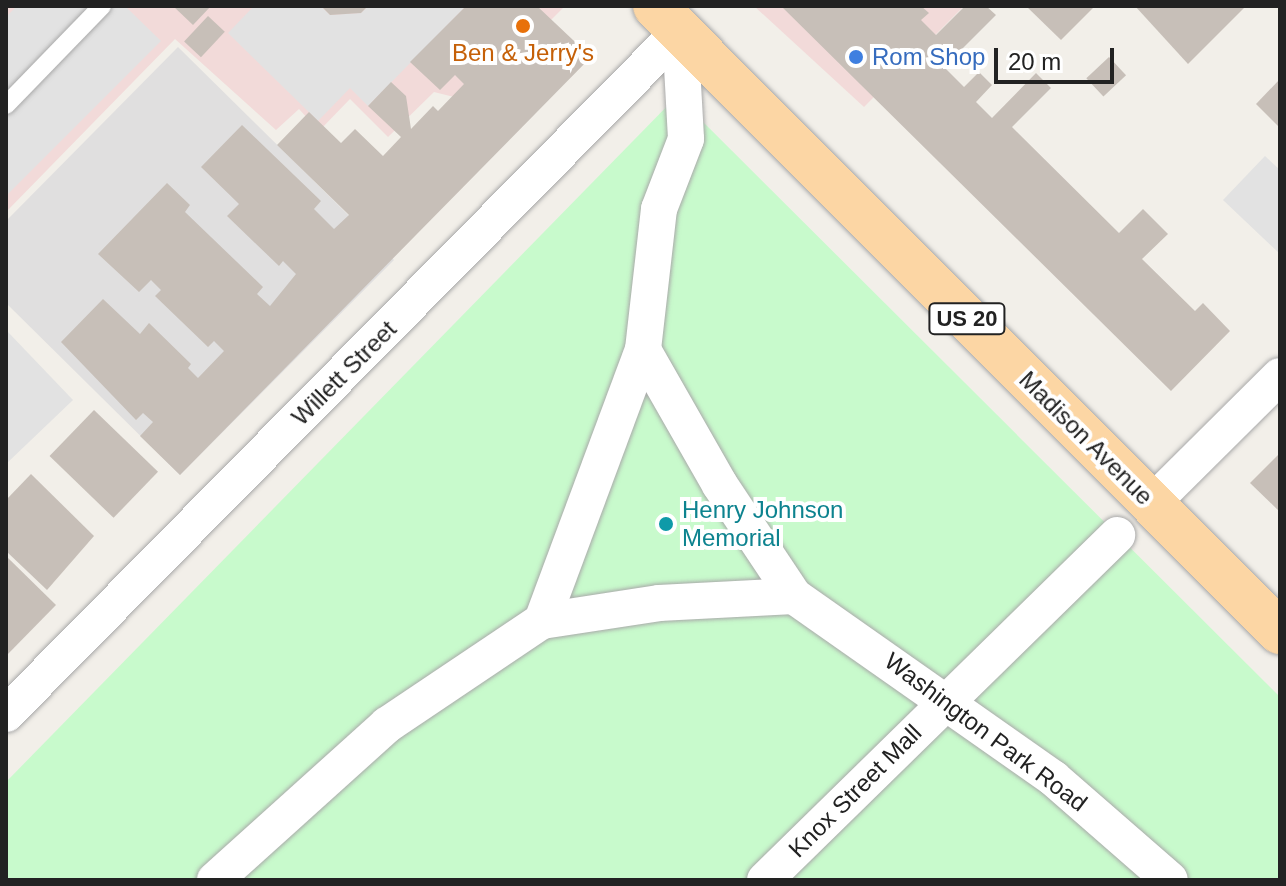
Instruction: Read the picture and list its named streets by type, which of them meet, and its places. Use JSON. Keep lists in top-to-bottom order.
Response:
{
  "streets": {
    "main road": ["US 20", "Madison Avenue"],
    "street": ["Willett Street", "Washington Park Road", "Knox Street Mall"]
  },
  "crossings": [
    ["Willett Street", "Madison Avenue"],
    ["Washington Park Road", "Knox Street Mall"]
  ],
  "places": ["Ben & Jerry's", "Rom Shop", "Henry Johnson Memorial"],
  "scale_bar": "20 m"
}
